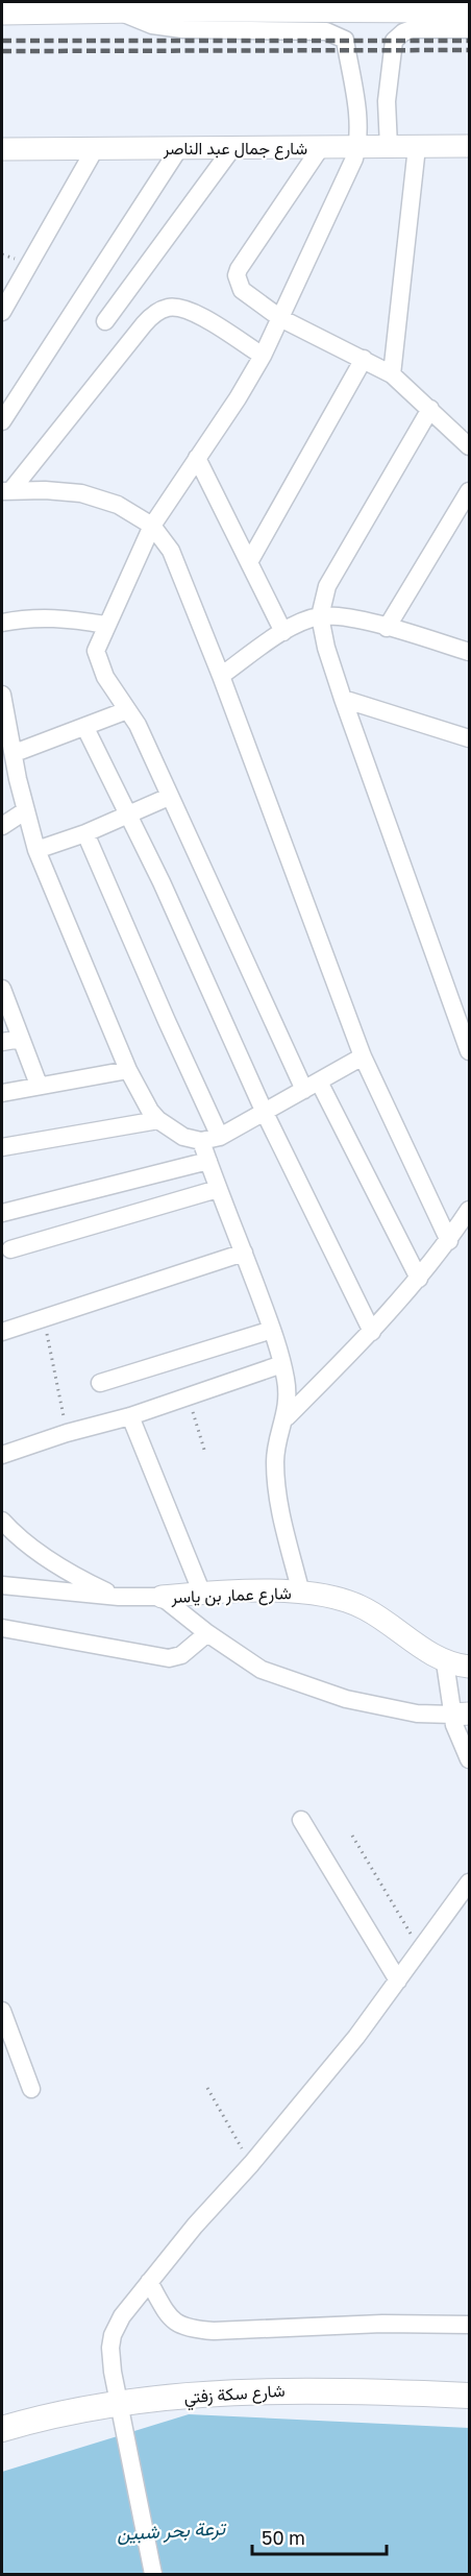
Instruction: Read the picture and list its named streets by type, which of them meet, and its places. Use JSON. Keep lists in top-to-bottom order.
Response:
{
  "streets": {
    "main road": ["شارع سكة زفتي"],
    "street": ["شارع جمال عبد الناصر", "شارع عمار بن ياسر"]
  },
  "water": ["ترعة بحر شبين"],
  "scale_bar": "50 m"
}
